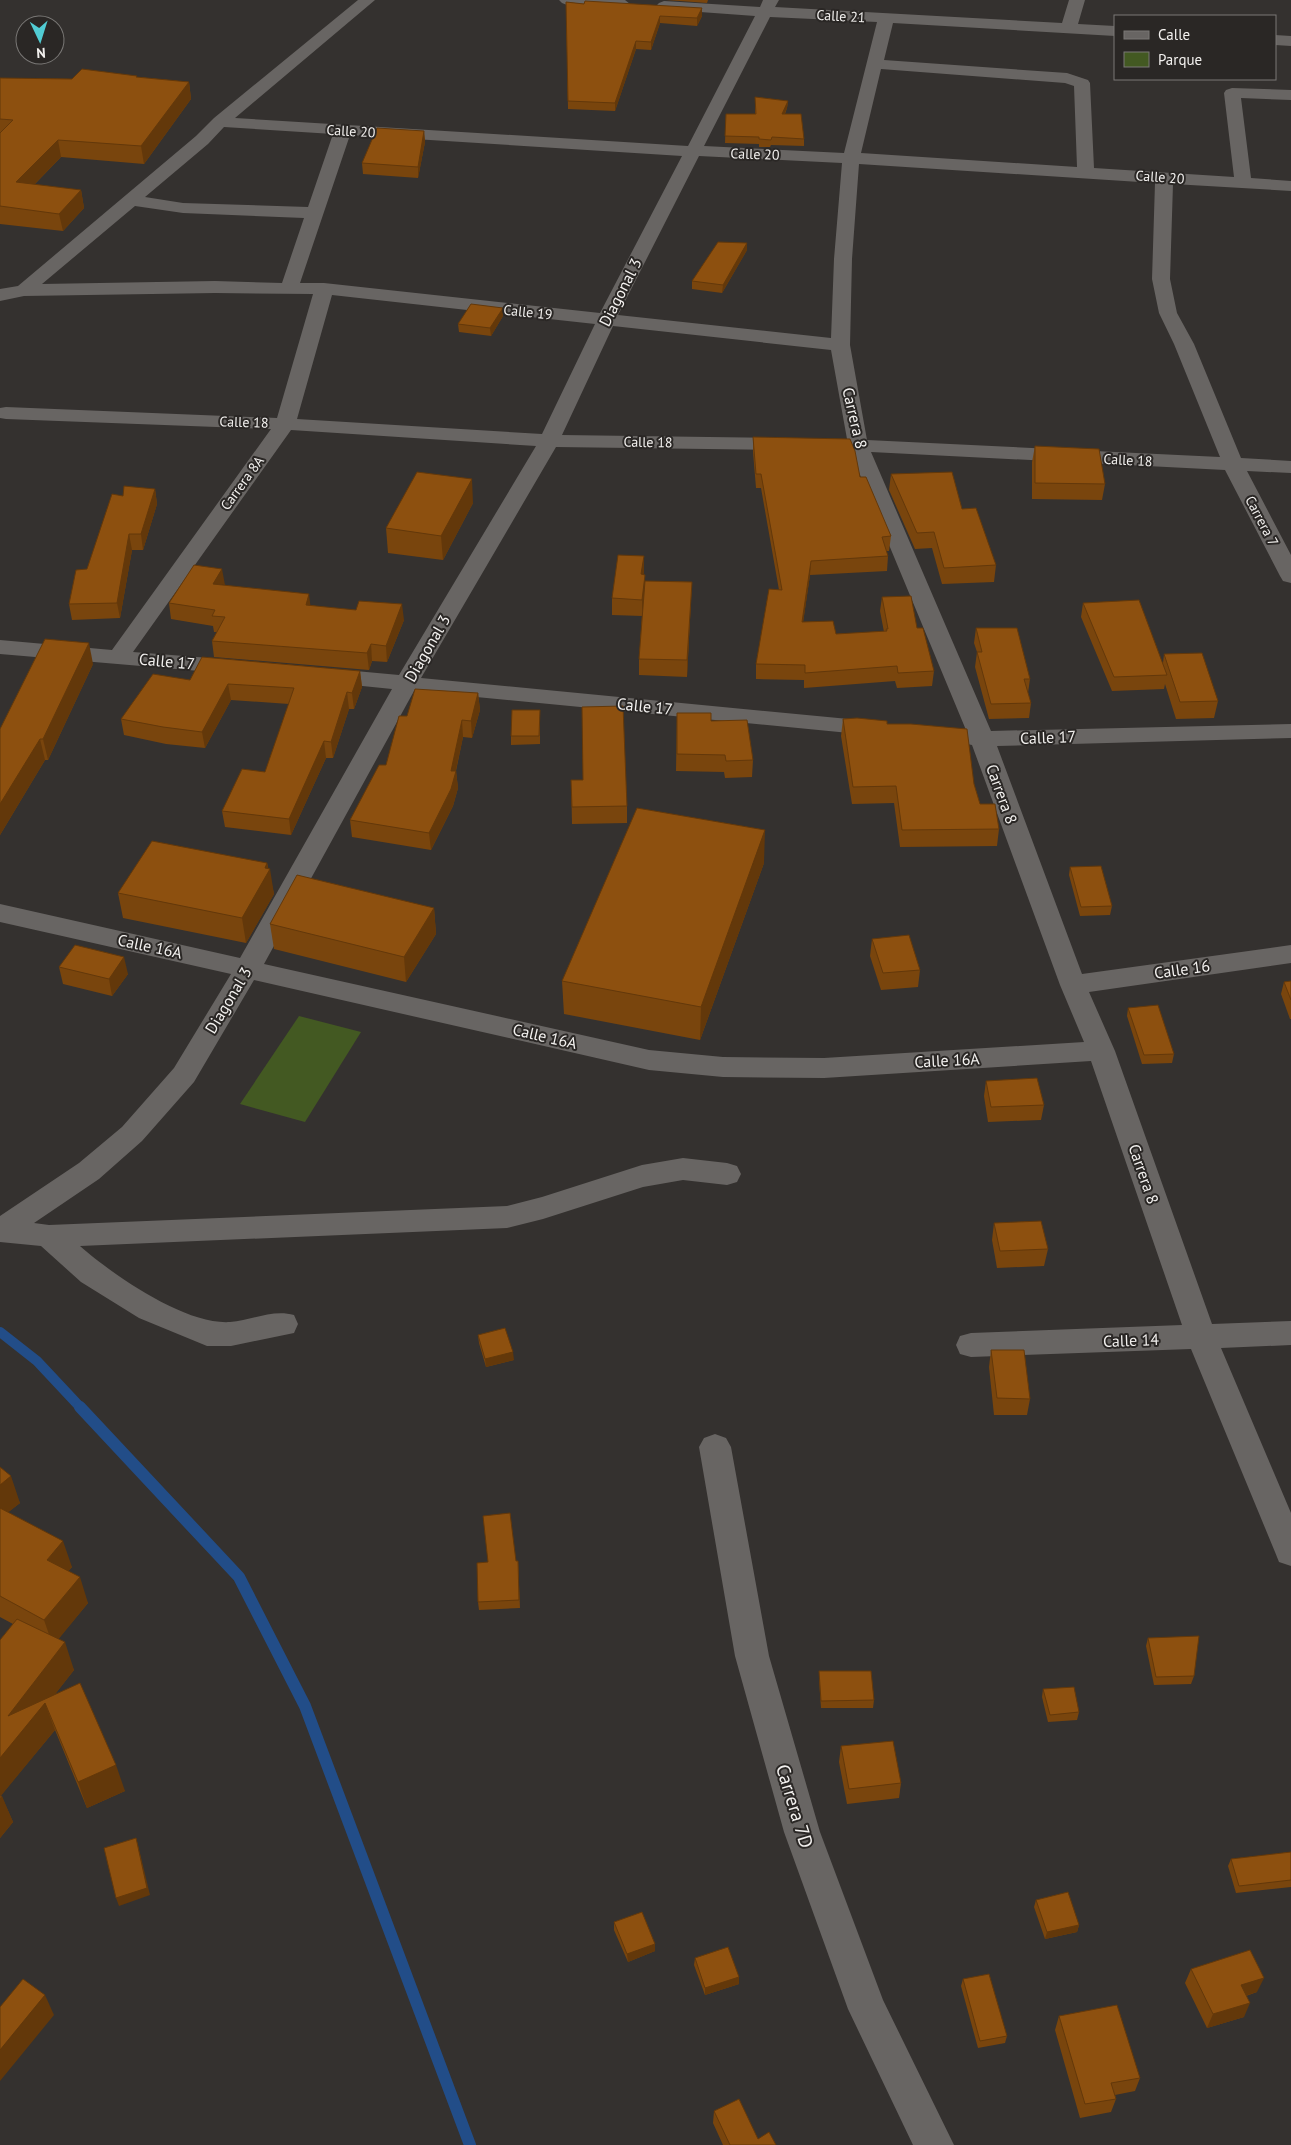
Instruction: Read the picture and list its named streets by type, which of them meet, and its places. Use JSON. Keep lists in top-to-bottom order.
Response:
{
  "streets": {
    "street": [
      "Calle 21",
      "Calle 20",
      "Diagonal 3",
      "Calle 19",
      "Carrera 8",
      "Calle 18",
      "Carrera 8A",
      "Carrera 7",
      "Calle 17",
      "Calle 16A",
      "Calle 16",
      "Calle 14",
      "Carrera 7D"
    ]
  },
  "crossings": [
    ["Calle 21", "Diagonal 3"],
    ["Calle 21", "Carrera 8"],
    ["Calle 20", "Diagonal 3"],
    ["Calle 20", "Carrera 8"],
    ["Calle 20", "Carrera 7"],
    ["Diagonal 3", "Calle 19"],
    ["Diagonal 3", "Calle 18"],
    ["Diagonal 3", "Calle 17"],
    ["Diagonal 3", "Calle 16A"],
    ["Calle 19", "Carrera 8"],
    ["Calle 19", "Carrera 8A"],
    ["Carrera 8", "Calle 18"],
    ["Carrera 8", "Calle 17"],
    ["Carrera 8", "Calle 16A"],
    ["Carrera 8", "Calle 16"],
    ["Carrera 8", "Calle 14"],
    ["Calle 18", "Carrera 8A"],
    ["Calle 18", "Carrera 7"],
    ["Carrera 8A", "Calle 17"]
  ],
  "legend": ["Calle", "Parque"],
  "north": "bottom"
}
